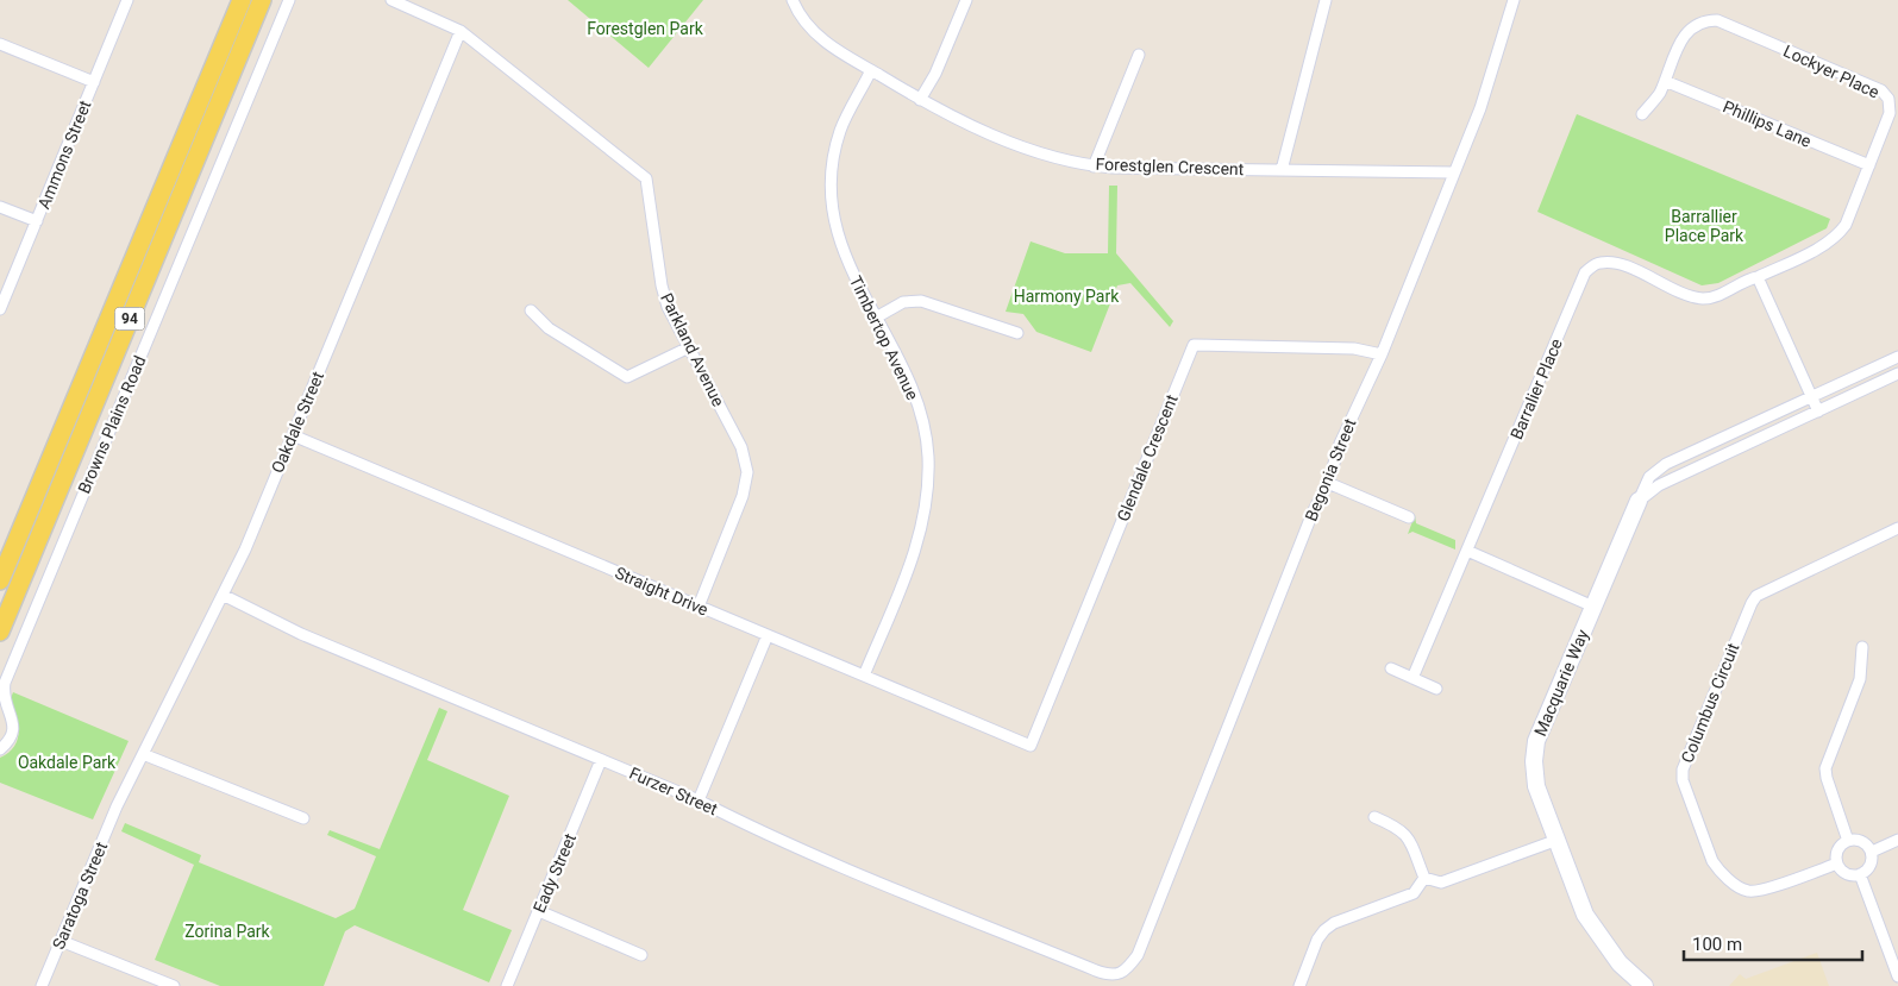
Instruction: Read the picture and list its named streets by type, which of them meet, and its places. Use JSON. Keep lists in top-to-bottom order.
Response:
{
  "streets": {
    "main road": ["94", "Browns Plains Road"],
    "street": [
      "Lockyer Place",
      "Phillips Lane",
      "Ammons Street",
      "Forestglen Crescent",
      "Timbertop Avenue",
      "Parkland Avenue",
      "Barralier Place",
      "Oakdale Street",
      "Glendale Crescent",
      "Begonia Street",
      "Straight Drive",
      "Macquarie Way",
      "Columbus Circuit",
      "Furzer Street",
      "Eady Street",
      "Saratoga Street"
    ]
  },
  "crossings": [
    ["Lockyer Place", "Phillips Lane"],
    ["Lockyer Place", "Barralier Place"],
    ["Forestglen Crescent", "Timbertop Avenue"],
    ["Forestglen Crescent", "Begonia Street"],
    ["Timbertop Avenue", "Straight Drive"],
    ["Parkland Avenue", "Oakdale Street"],
    ["Parkland Avenue", "Straight Drive"],
    ["Oakdale Street", "Straight Drive"],
    ["Oakdale Street", "Furzer Street"],
    ["Oakdale Street", "Saratoga Street"],
    ["Glendale Crescent", "Begonia Street"],
    ["Glendale Crescent", "Straight Drive"],
    ["Begonia Street", "Furzer Street"],
    ["Furzer Street", "Eady Street"]
  ],
  "parks": [
    "Forestglen Park",
    "Barrallier Place Park",
    "Harmony Park",
    "Oakdale Park",
    "Zorina Park"
  ],
  "scale_bar": "100 m"
}
